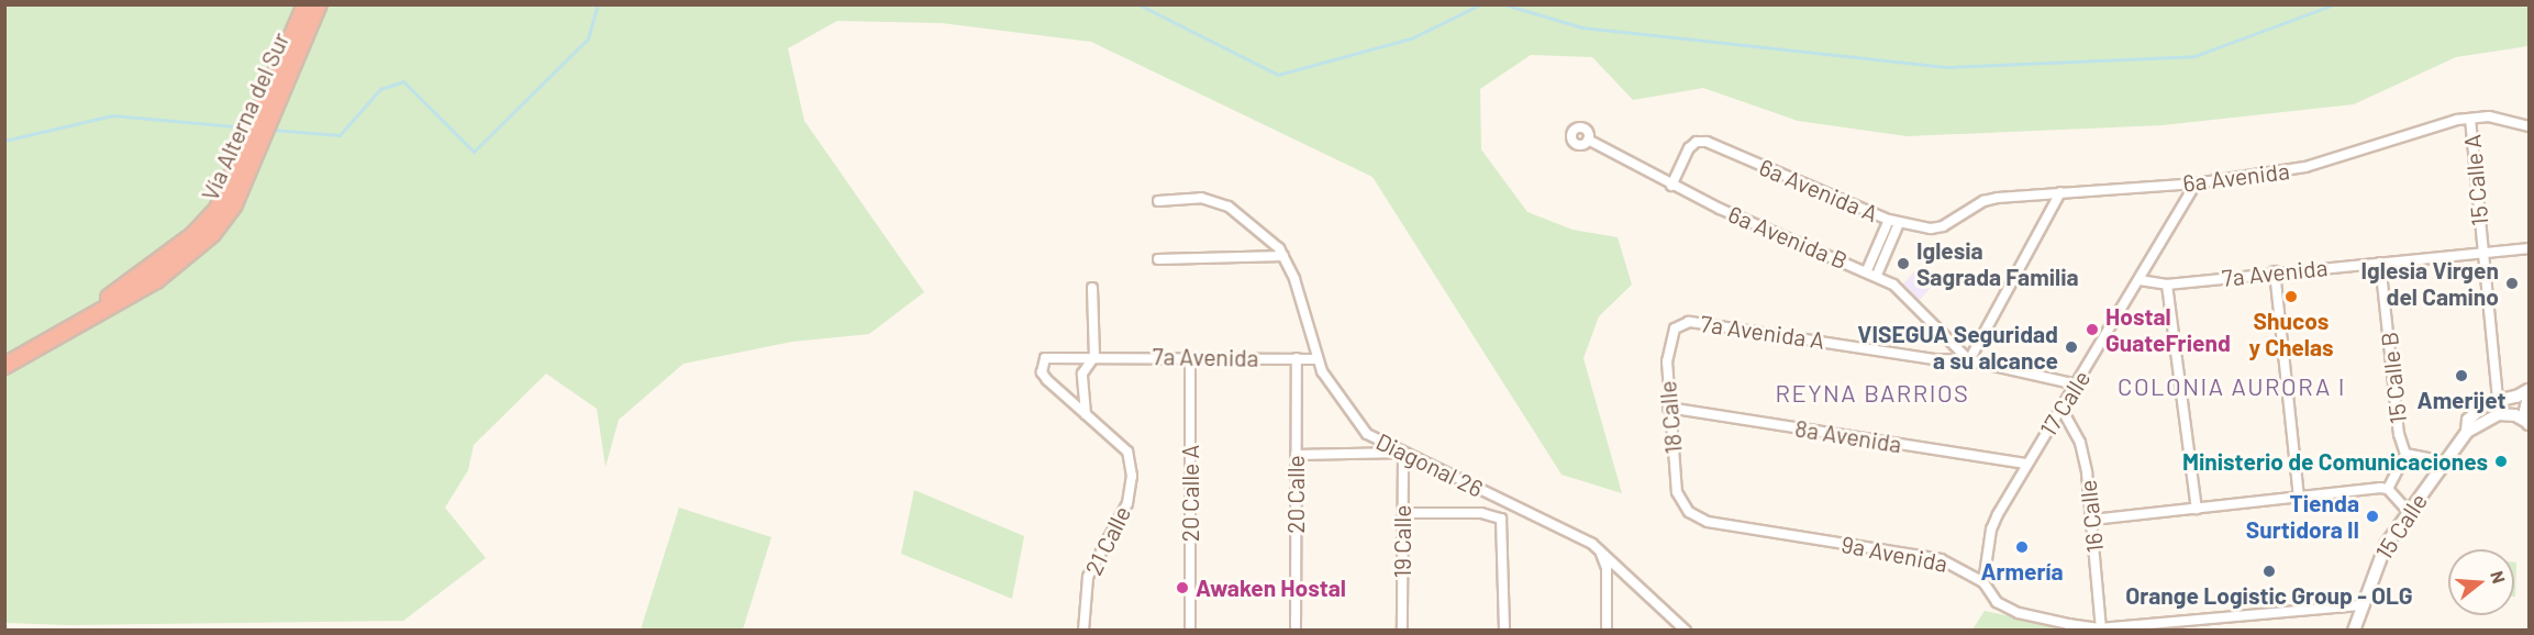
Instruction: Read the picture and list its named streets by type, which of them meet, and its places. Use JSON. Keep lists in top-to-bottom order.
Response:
{
  "streets": {
    "highway": ["Vía Alterna del Sur"],
    "main road": ["15 Calle"],
    "street": [
      "6a Avenida",
      "15 Calle A",
      "6a Avenida A",
      "6a Avenida B",
      "7a Avenida",
      "7a Avenida A",
      "15 Calle B",
      "17 Calle",
      "18 Calle",
      "8a Avenida",
      "Diagonal 26",
      "20 Calle A",
      "20 Calle",
      "16 Calle",
      "21 Calle",
      "19 Calle",
      "9a Avenida"
    ]
  },
  "crossings": [
    ["6a Avenida", "15 Calle A"],
    ["6a Avenida", "6a Avenida A"],
    ["6a Avenida", "17 Calle"],
    ["15 Calle A", "7a Avenida"],
    ["15 Calle A", "15 Calle"],
    ["6a Avenida A", "6a Avenida B"],
    ["6a Avenida B", "7a Avenida A"],
    ["7a Avenida", "15 Calle B"],
    ["7a Avenida", "17 Calle"],
    ["7a Avenida", "Diagonal 26"],
    ["7a Avenida", "20 Calle A"],
    ["7a Avenida", "20 Calle"],
    ["7a Avenida", "21 Calle"],
    ["7a Avenida A", "17 Calle"],
    ["7a Avenida A", "18 Calle"],
    ["15 Calle B", "15 Calle"],
    ["17 Calle", "8a Avenida"],
    ["17 Calle", "16 Calle"],
    ["17 Calle", "9a Avenida"],
    ["18 Calle", "8a Avenida"],
    ["18 Calle", "9a Avenida"],
    ["Diagonal 26", "19 Calle"],
    ["16 Calle", "9a Avenida"],
    ["15 Calle", "9a Avenida"]
  ],
  "districts": ["COLONIA AURORA I", "REYNA BARRIOS"],
  "places": [
    "Iglesia Sagrada Familia",
    "Iglesia Virgen del Camino",
    "Shucos y Chelas",
    "Hostal GuateFriend",
    "VISEGUA Seguridad a su alcance",
    "Amerijet",
    "Ministerio de Comunicaciones",
    "Tienda Surtidora II",
    "Armería",
    "Orange Logistic Group - OLG",
    "Awaken Hostal"
  ],
  "north": "right"
}
